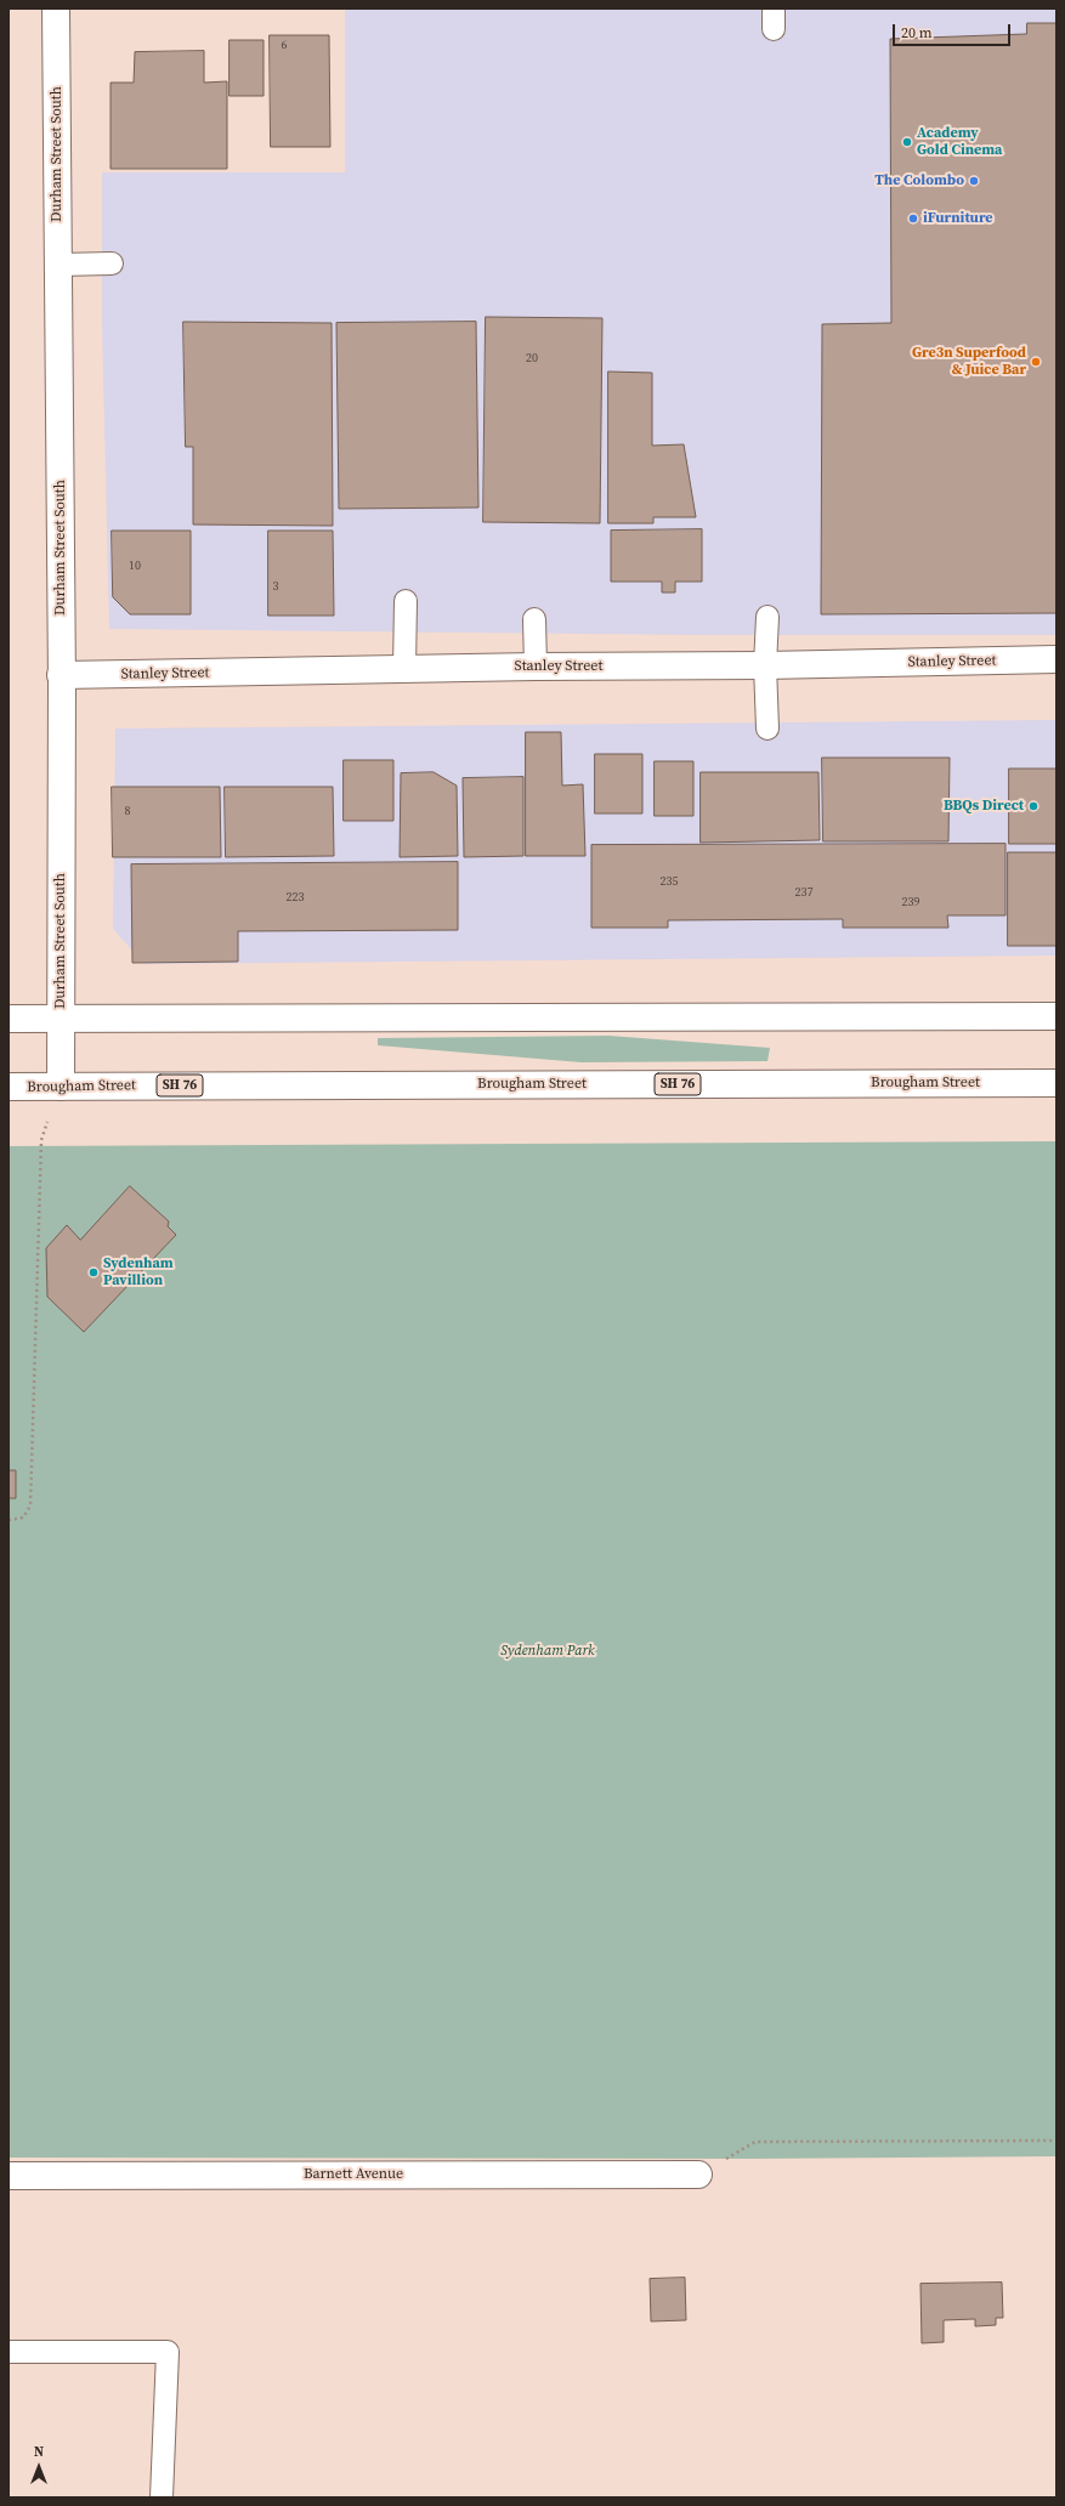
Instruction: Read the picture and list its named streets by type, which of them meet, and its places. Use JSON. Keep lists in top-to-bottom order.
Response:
{
  "streets": {
    "main road": [
      "Durham Street South",
      "Stanley Street",
      "Brougham Street",
      "SH 76",
      "Barnett Avenue"
    ]
  },
  "crossings": [
    ["Durham Street South", "Stanley Street"],
    ["Durham Street South", "Brougham Street"]
  ],
  "parks": ["Sydenham Park"],
  "places": [
    "Academy Gold Cinema",
    "The Colombo",
    "iFurniture",
    "Gre3n Superfood & Juice Bar",
    "BBQs Direct",
    "Sydenham Pavillion"
  ],
  "house_numbers": [
    "6",
    "20",
    "10",
    "3",
    "8",
    "235",
    "237",
    "223",
    "239"
  ],
  "scale_bar": "20 m",
  "north": "top"
}
